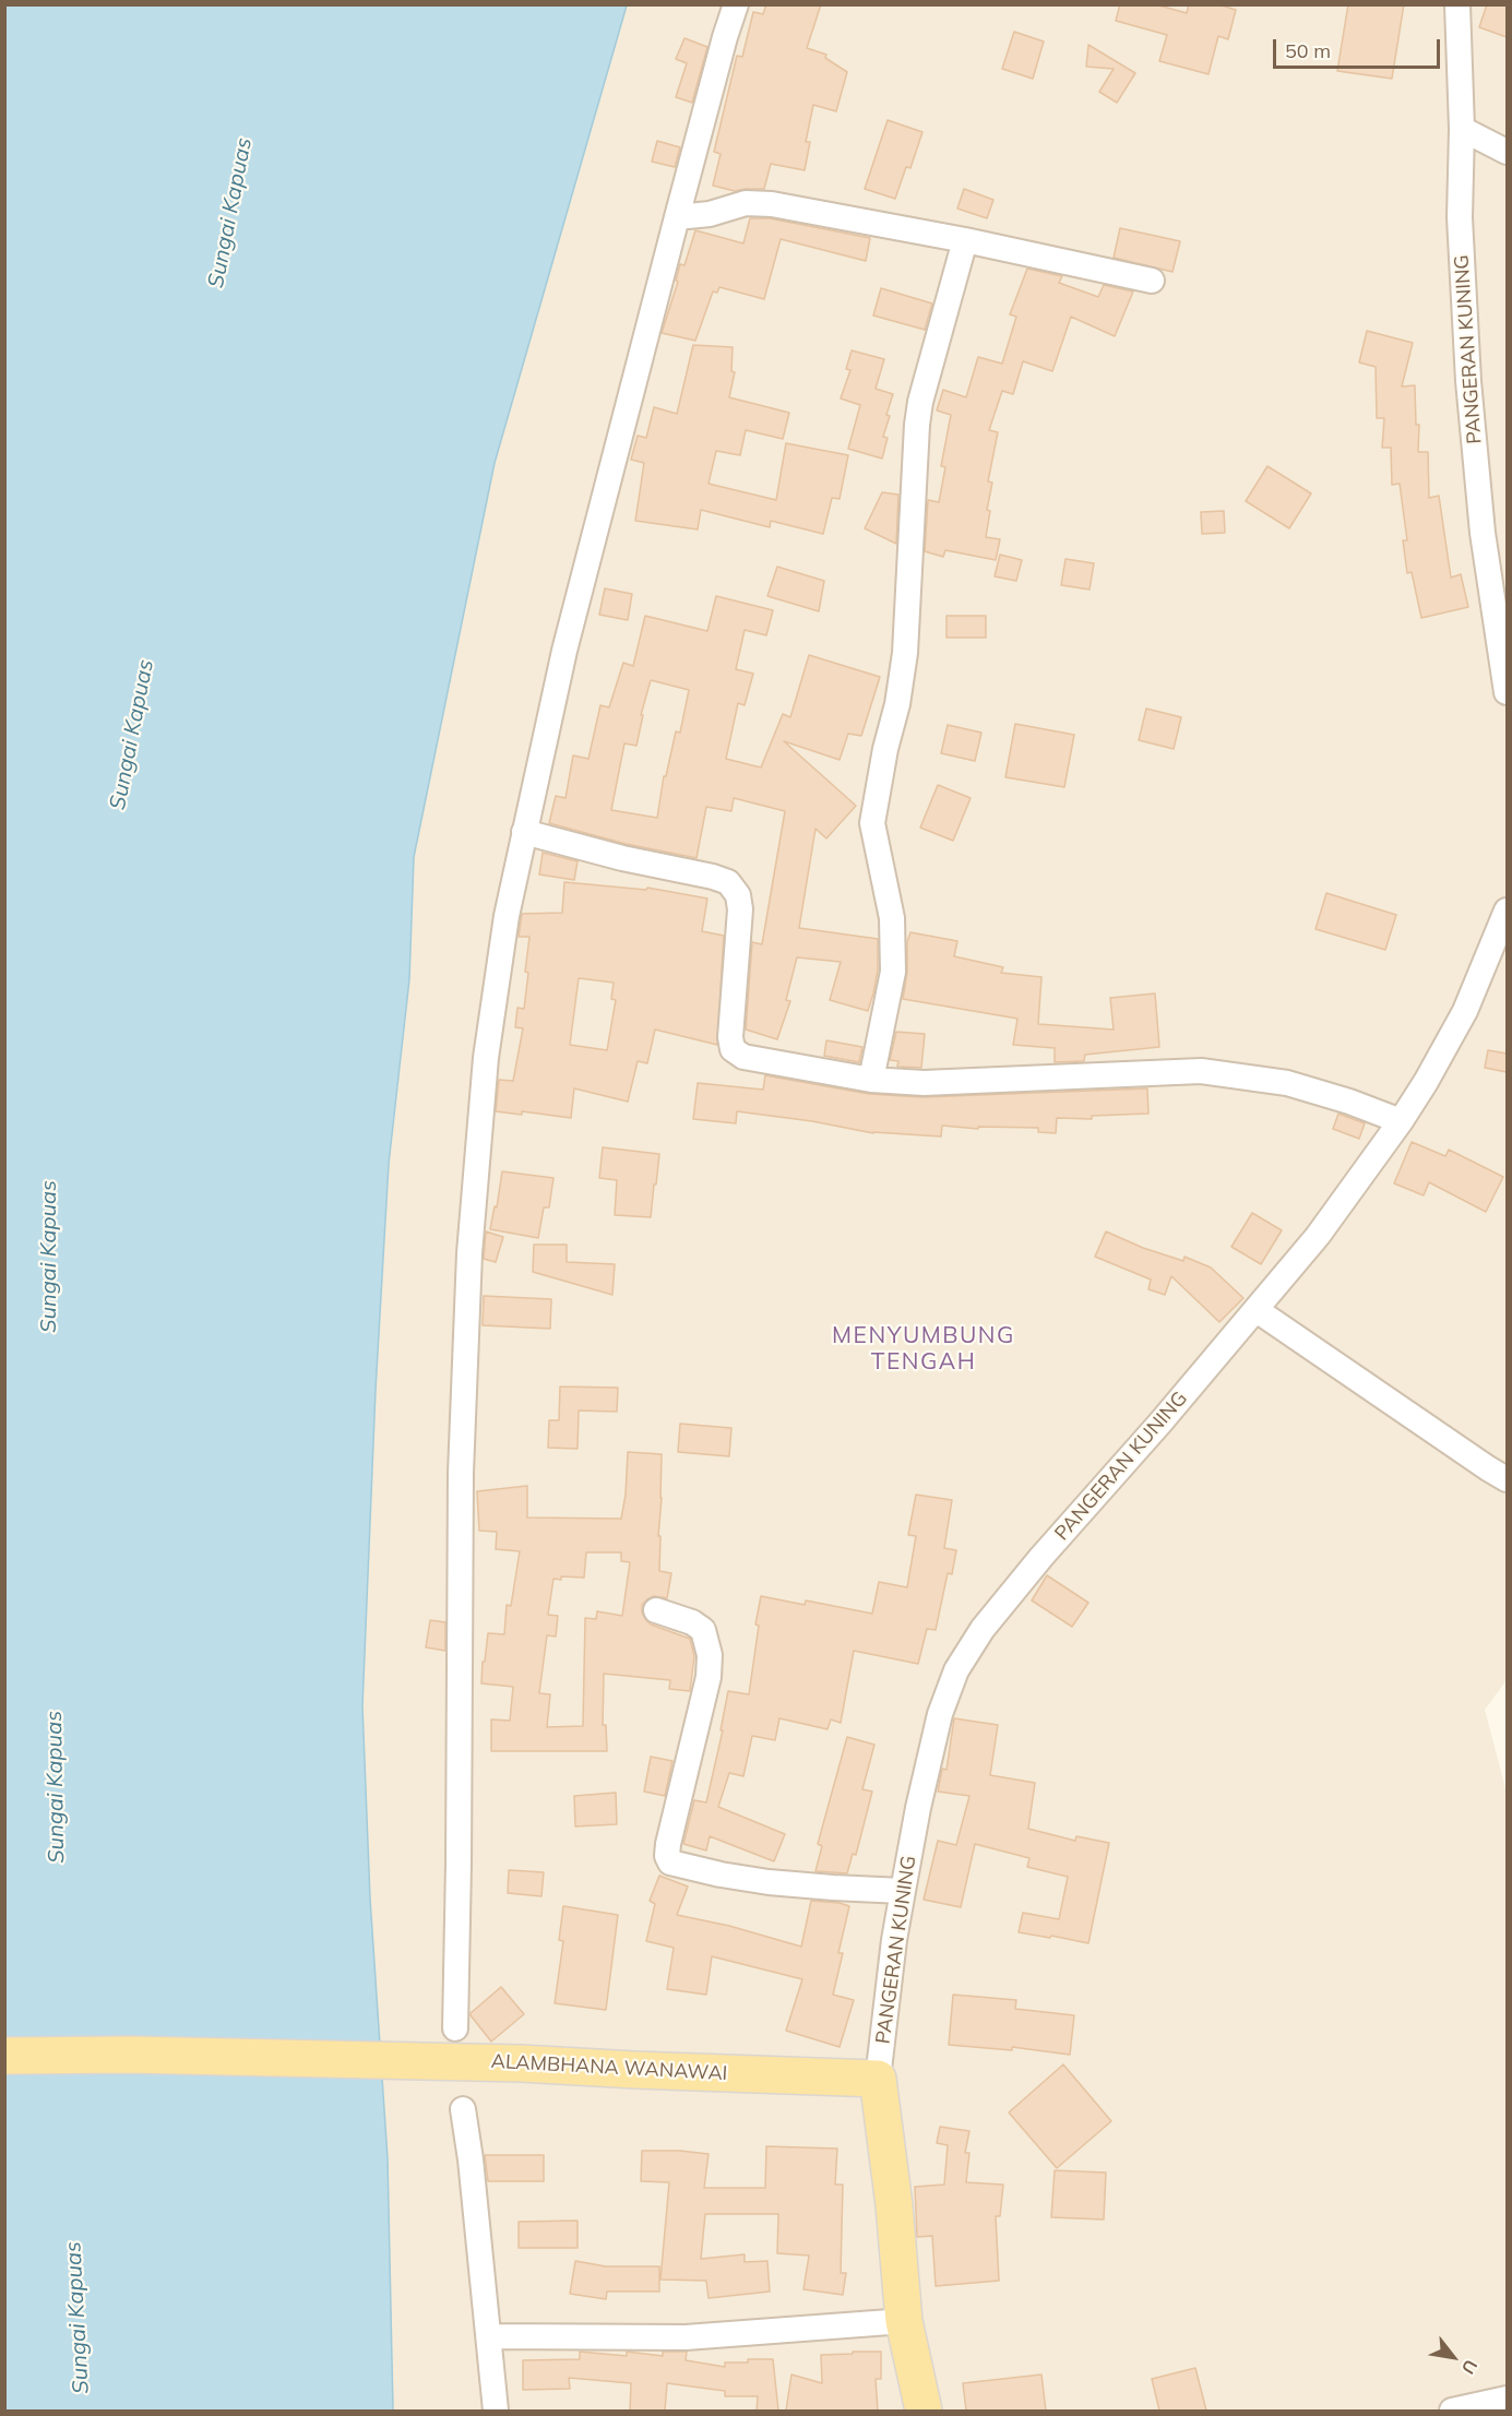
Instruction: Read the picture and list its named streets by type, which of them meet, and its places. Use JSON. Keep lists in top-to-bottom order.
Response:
{
  "streets": {
    "main road": ["ALAMBHANA WANAWAI"],
    "street": ["PANGERAN KUNING"]
  },
  "crossings": [
    ["PANGERAN KUNING", "ALAMBHANA WANAWAI"]
  ],
  "districts": ["MENYUMBUNG TENGAH"],
  "water": ["Sungai Kapuas"],
  "scale_bar": "50 m",
  "north": "bottom right"
}
